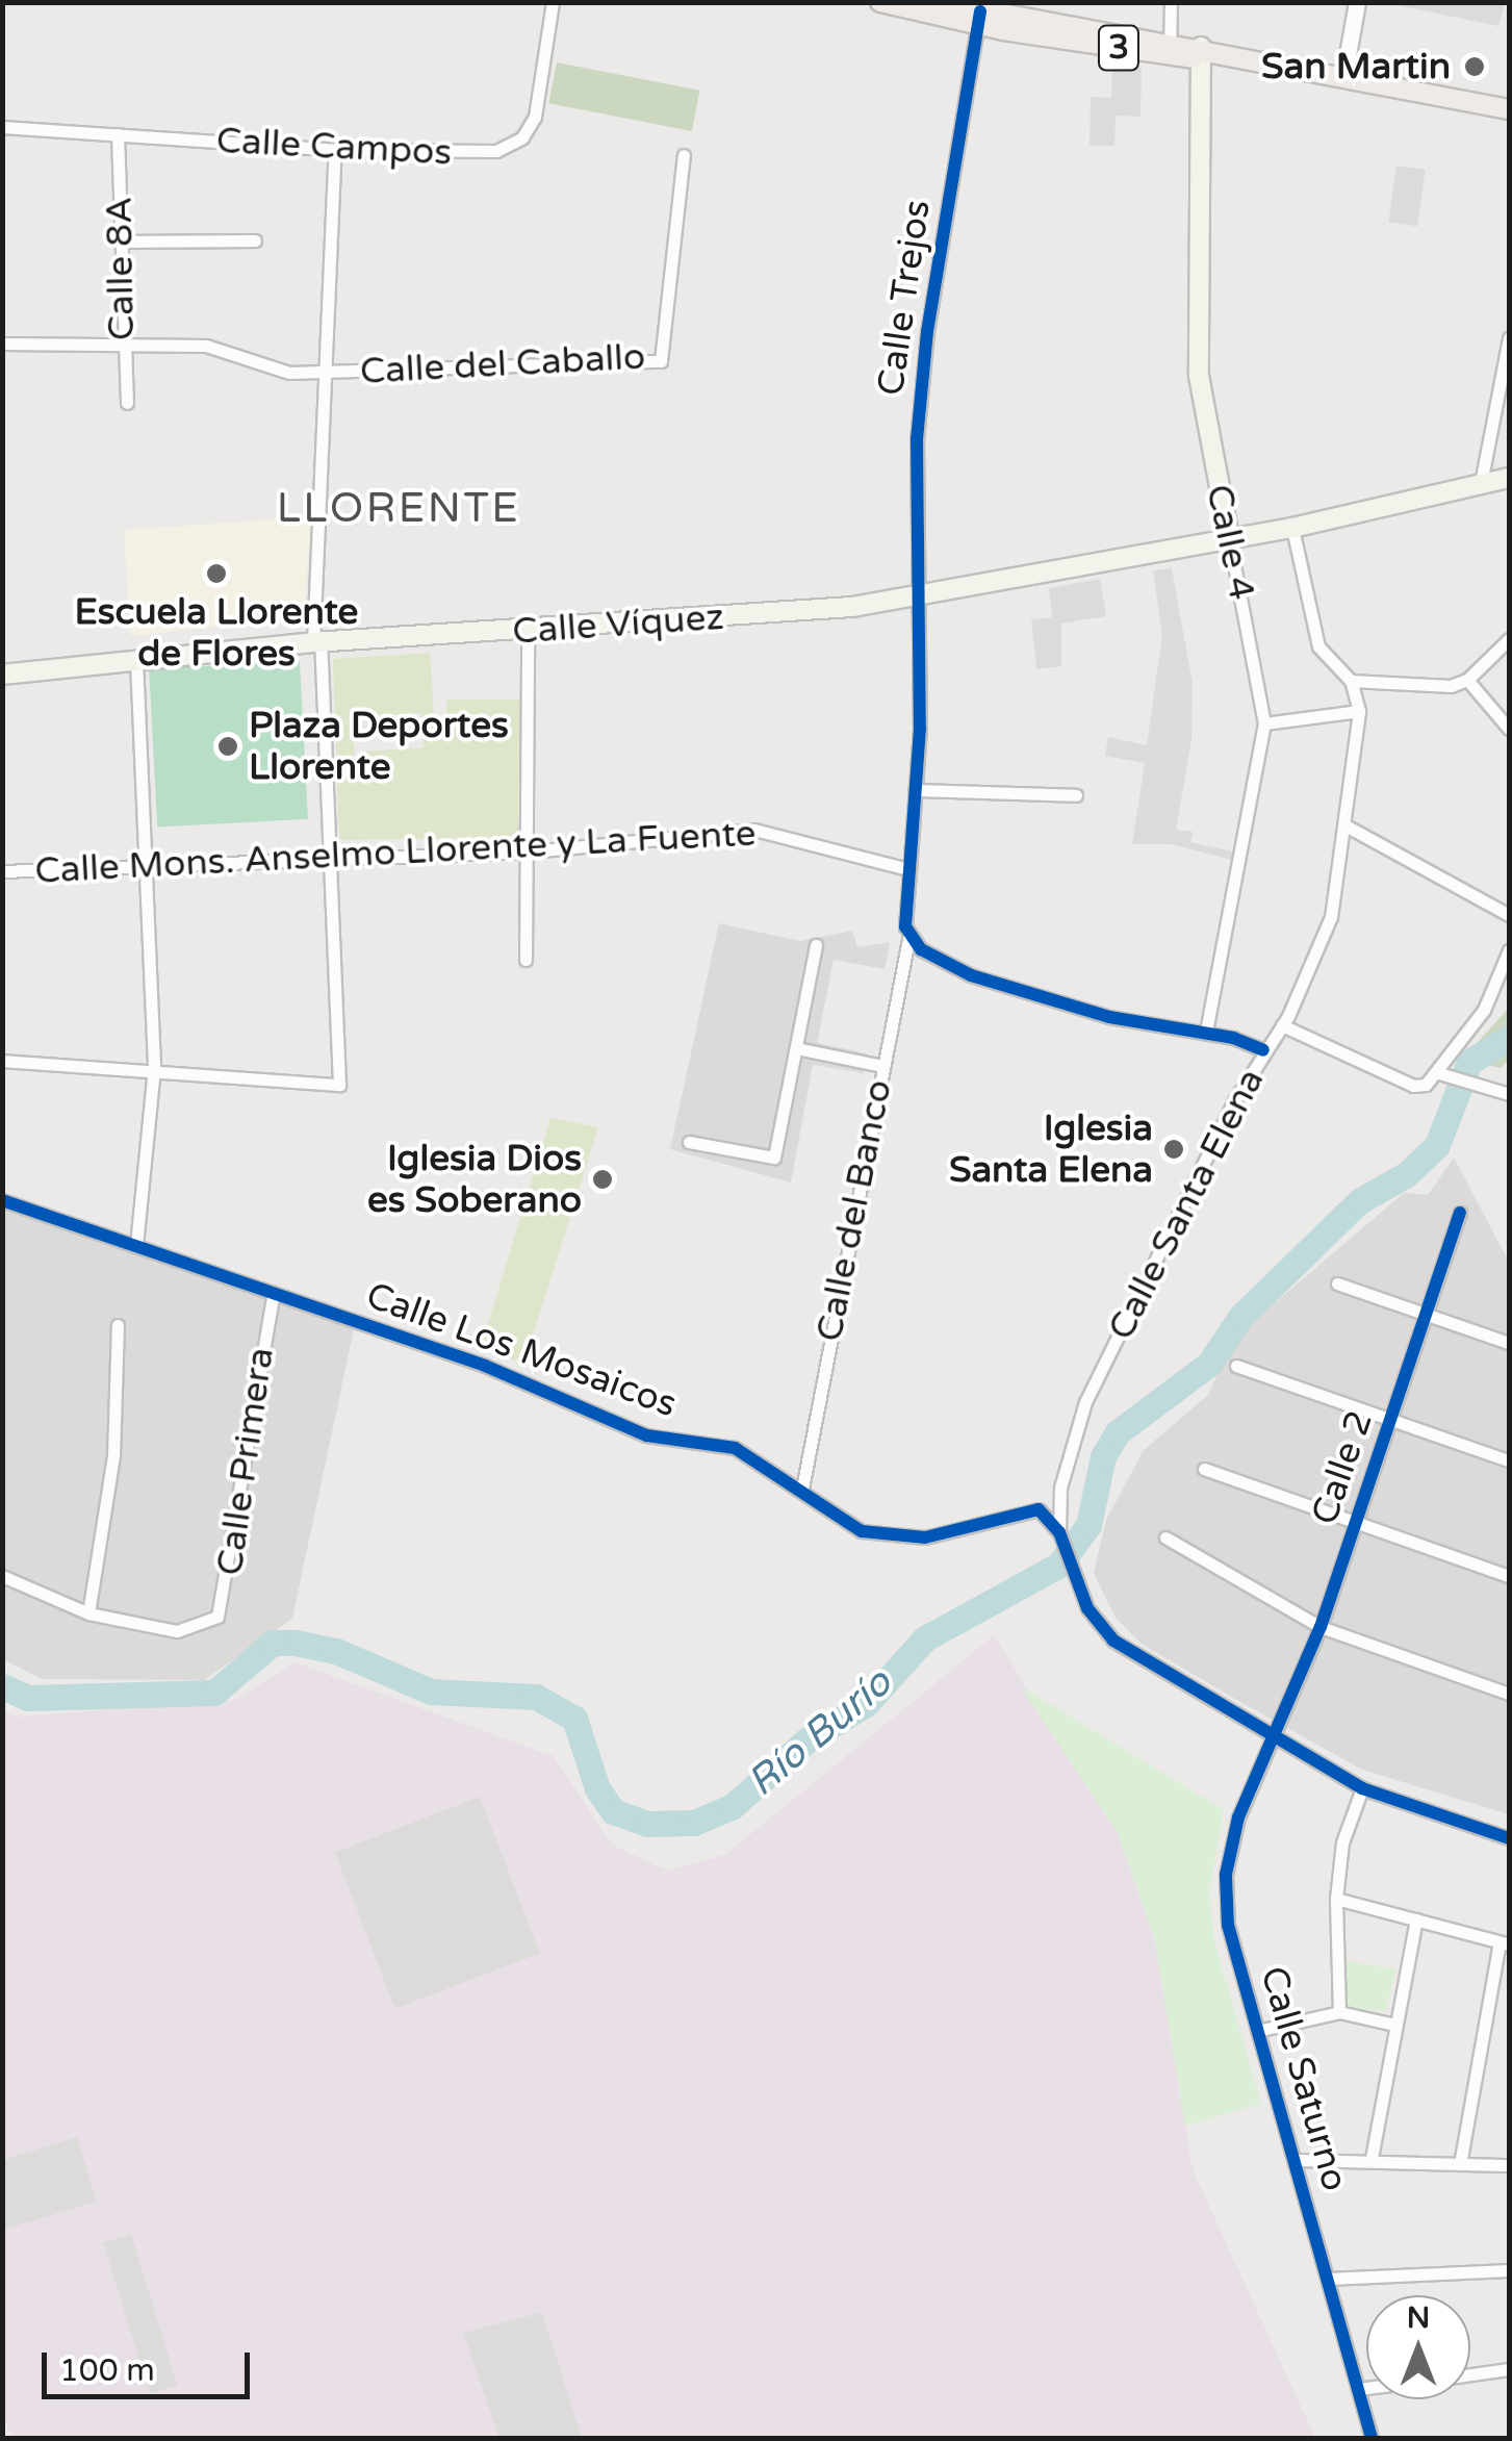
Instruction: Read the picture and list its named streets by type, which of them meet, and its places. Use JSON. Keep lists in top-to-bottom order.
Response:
{
  "streets": {
    "main road": ["3", "Calle 4", "Calle Víquez"],
    "street": [
      "Calle Campos",
      "Calle 8A",
      "Calle Trejos",
      "Calle del Caballo",
      "Calle Mons. Anselmo Llorente y La Fuente",
      "Calle Santa Elena",
      "Calle del Banco",
      "Calle Los Mosaicos",
      "Calle Primera",
      "Calle 2",
      "Calle Saturno"
    ]
  },
  "crossings": [
    ["3", "Calle Trejos"],
    ["3", "Calle 4"],
    ["Calle Campos", "Calle 8A"],
    ["Calle Trejos", "Calle Víquez"],
    ["Calle Trejos", "Calle del Banco"],
    ["Calle 4", "Calle Víquez"],
    ["Calle Víquez", "Calle Santa Elena"],
    ["Calle Mons. Anselmo Llorente y La Fuente", "Calle del Banco"],
    ["Calle Santa Elena", "Calle Los Mosaicos"],
    ["Calle del Banco", "Calle Los Mosaicos"],
    ["Calle Los Mosaicos", "Calle Primera"],
    ["Calle 2", "Calle Saturno"]
  ],
  "districts": ["LLORENTE"],
  "water": ["Río Burío"],
  "places": [
    "San Martin",
    "Escuela Llorente de Flores",
    "Plaza Deportes Llorente",
    "Iglesia Santa Elena",
    "Iglesia Dios es Soberano"
  ],
  "scale_bar": "100 m",
  "north": "top"
}
